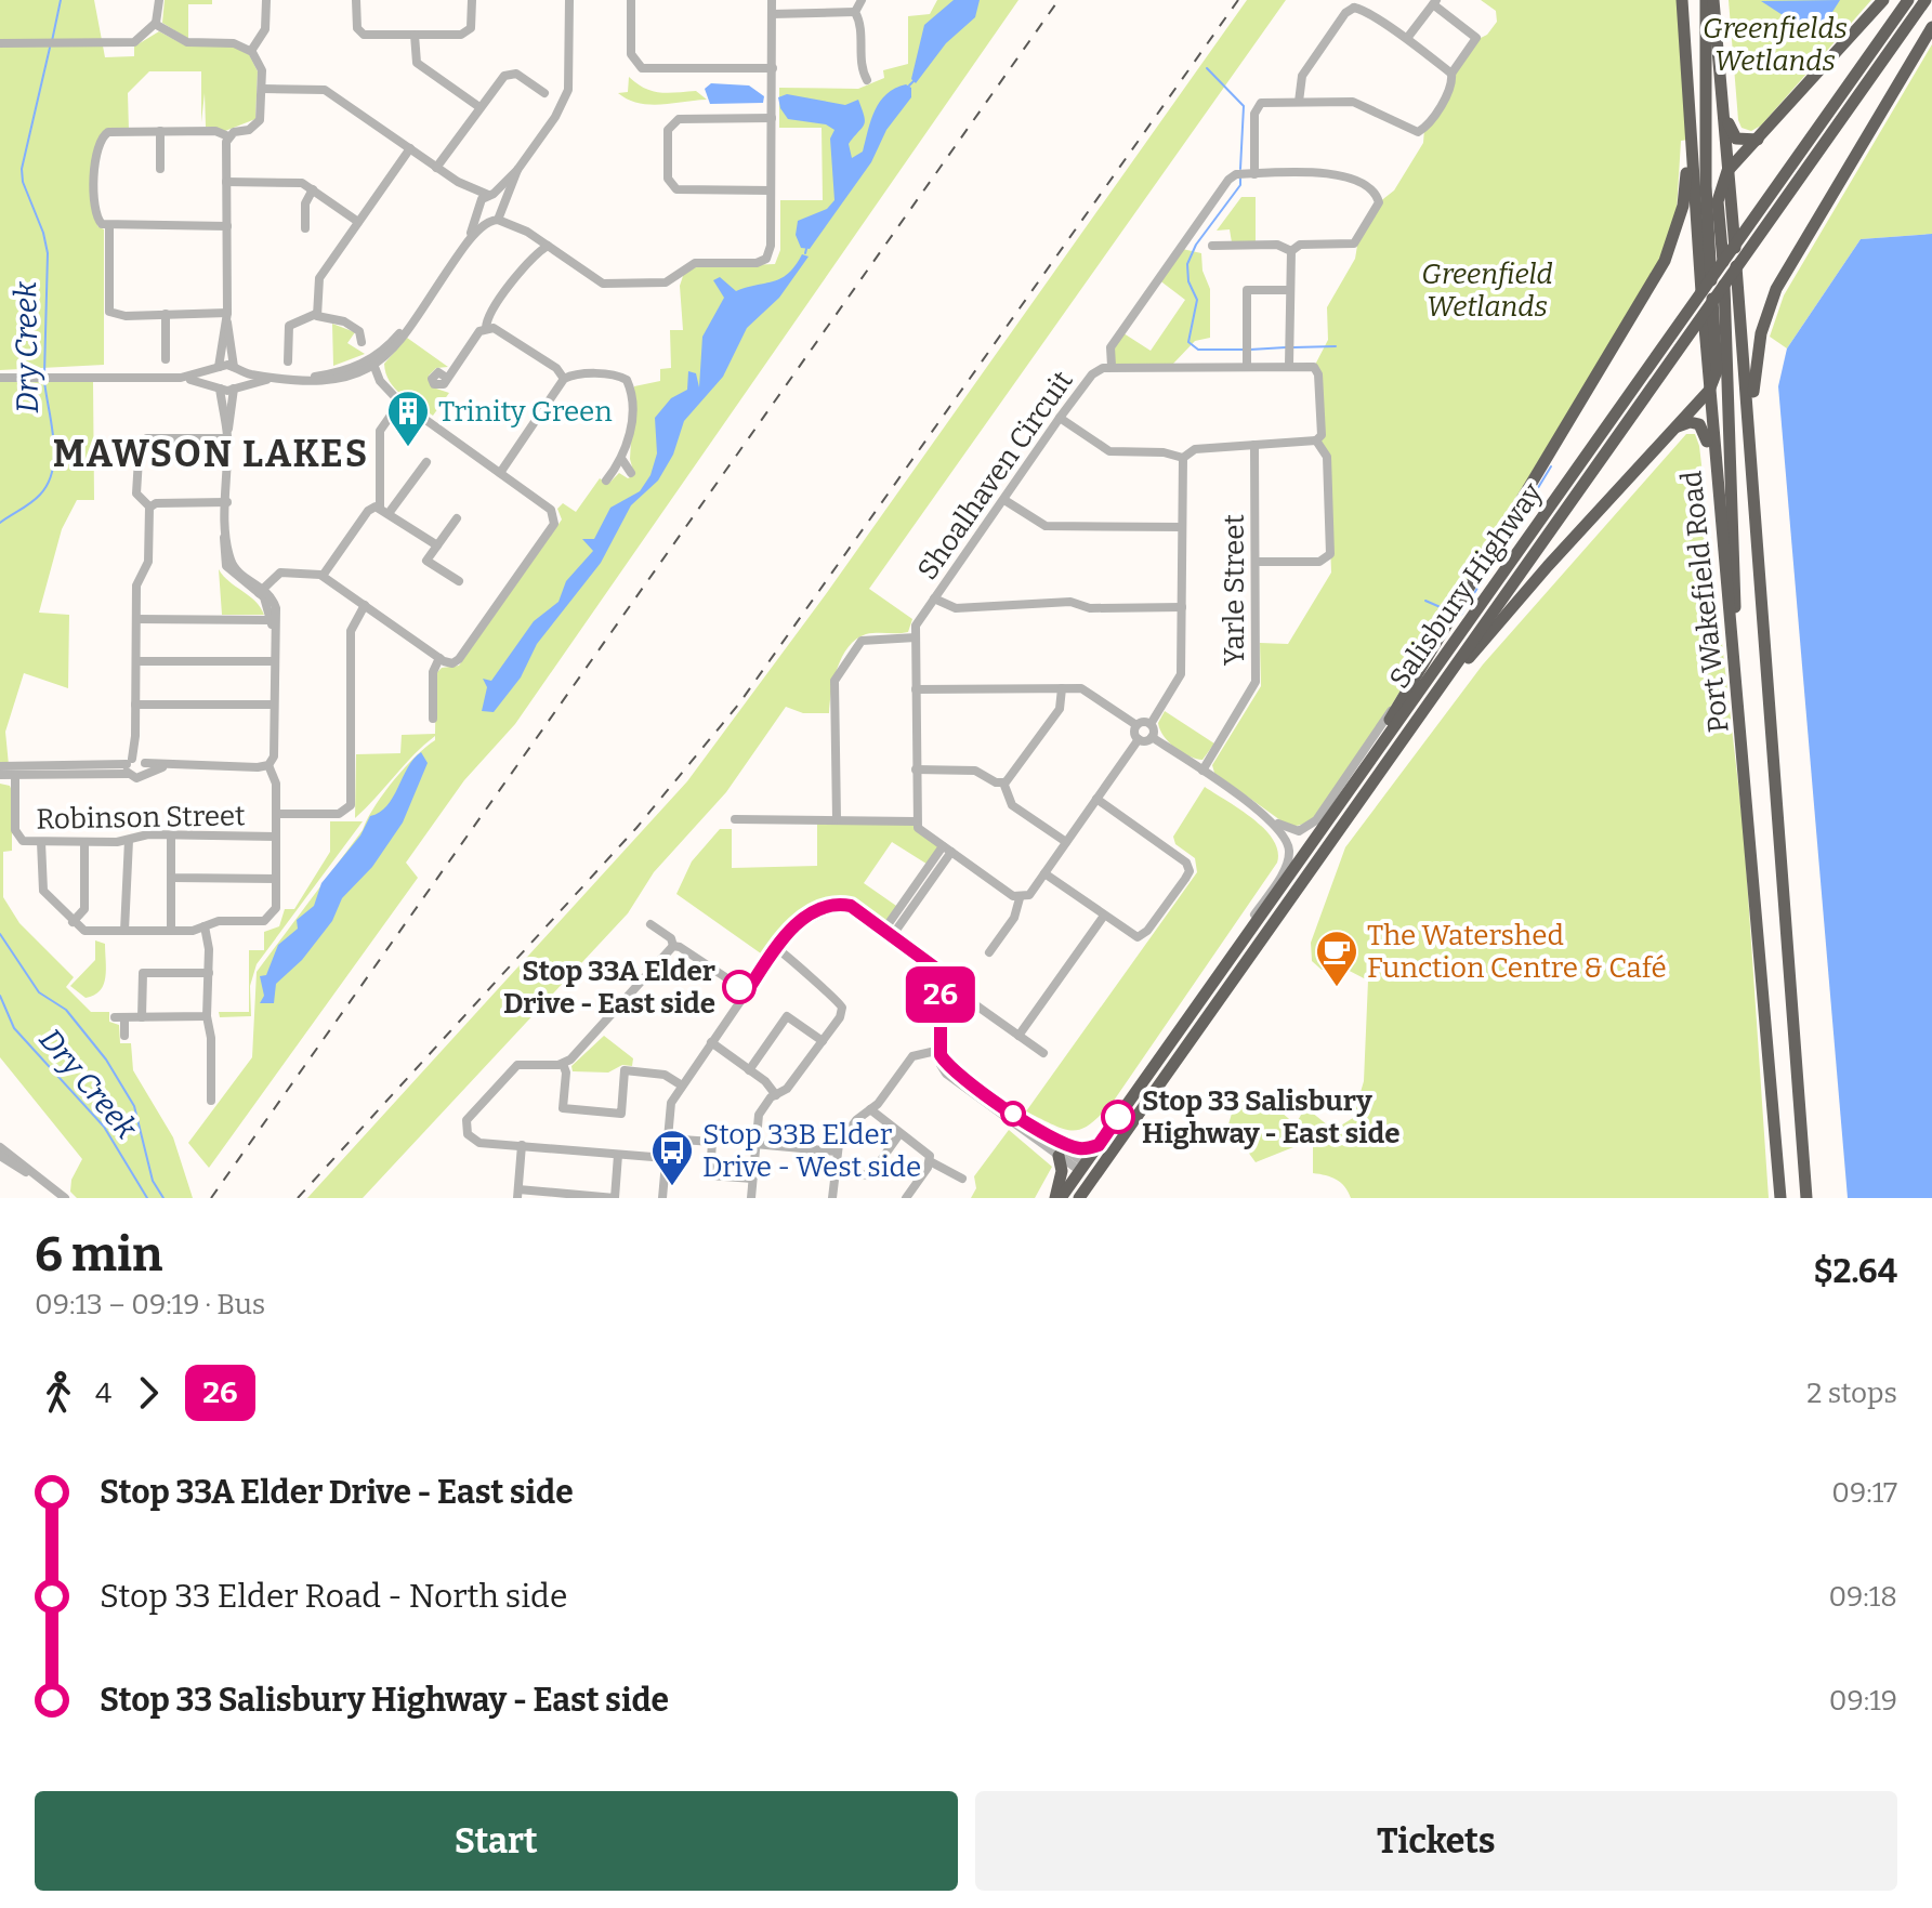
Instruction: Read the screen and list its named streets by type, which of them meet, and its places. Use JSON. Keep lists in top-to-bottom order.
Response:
{
  "streets": {
    "highway": ["Salisbury Highway", "Port Wakefield Road"],
    "street": ["Shoalhaven Circuit", "Yarle Street", "Robinson Street"]
  },
  "districts": ["MAWSON LAKES"],
  "water": ["Dry Creek"],
  "parks": ["Greenfields Wetlands", "Greenfield Wetlands"],
  "places": {
    "building": ["Trinity Green"],
    "other": ["Stop 33A Elder Drive - East side", "Stop 33 Salisbury Highway - East side"],
    "cafe": ["The Watershed Function Centre & Café"],
    "bus stop": ["Stop 33B Elder Drive - West side"]
  },
  "lines": ["bus line 26"],
  "page": {
    "on_map": "26",
    "heading": ["6 min", "09:13 – 09:19 · Bus", "$2.64"],
    "legs": ["4", "26", "2 stops"],
    "list": [
      {
        "name": "Stop 33A Elder Drive - East side",
        "value": "09:17"
      },
      {
        "name": "Stop 33 Elder Road - North side",
        "value": "09:18"
      },
      {
        "name": "Stop 33 Salisbury Highway - East side",
        "value": "09:19"
      }
    ],
    "buttons": ["Start", "Tickets"]
  }
}
